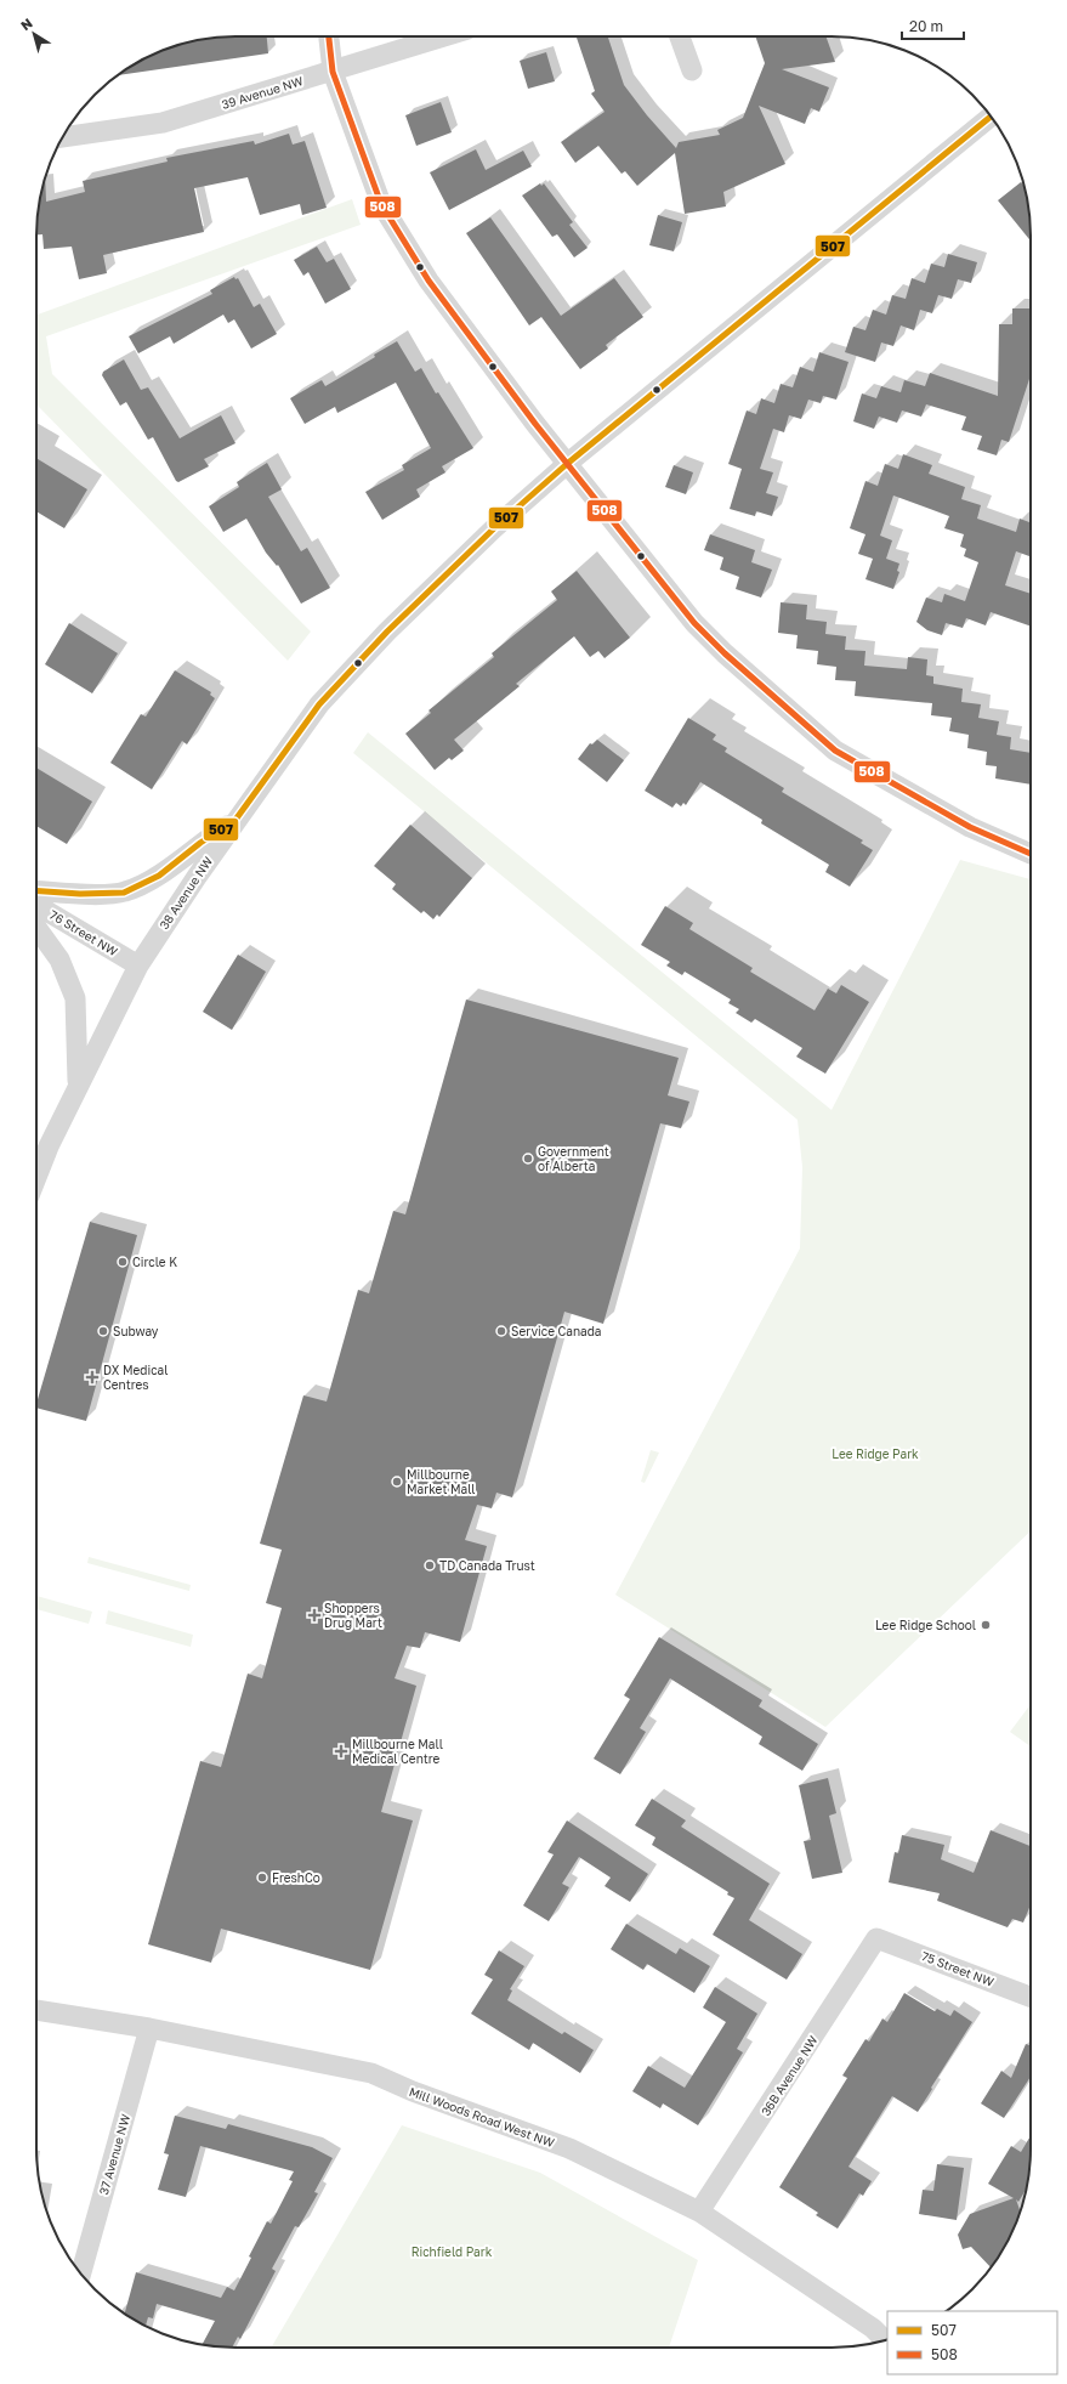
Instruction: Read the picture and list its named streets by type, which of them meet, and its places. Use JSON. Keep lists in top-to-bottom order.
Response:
{
  "streets": {
    "street": [
      "39 Avenue NW",
      "38 Avenue NW",
      "76 Street NW",
      "75 Street NW",
      "36B Avenue NW",
      "Mill Woods Road West NW",
      "37 Avenue NW"
    ]
  },
  "crossings": [
    ["38 Avenue NW", "76 Street NW"],
    ["75 Street NW", "36B Avenue NW"],
    ["36B Avenue NW", "Mill Woods Road West NW"],
    ["Mill Woods Road West NW", "37 Avenue NW"]
  ],
  "parks": ["Lee Ridge Park", "Richfield Park"],
  "places": {
    "other": [
      "Government of Alberta",
      "Circle K",
      "Subway",
      "Service Canada",
      "Millbourne Market Mall",
      "TD Canada Trust",
      "Lee Ridge School",
      "FreshCo"
    ],
    "health": ["DX Medical Centres", "Shoppers Drug Mart", "Millbourne Mall Medical Centre"]
  },
  "lines": ["transit line 508", "transit line 507"],
  "legend": ["507", "508"],
  "scale_bar": "20 m",
  "north": "top left"
}
